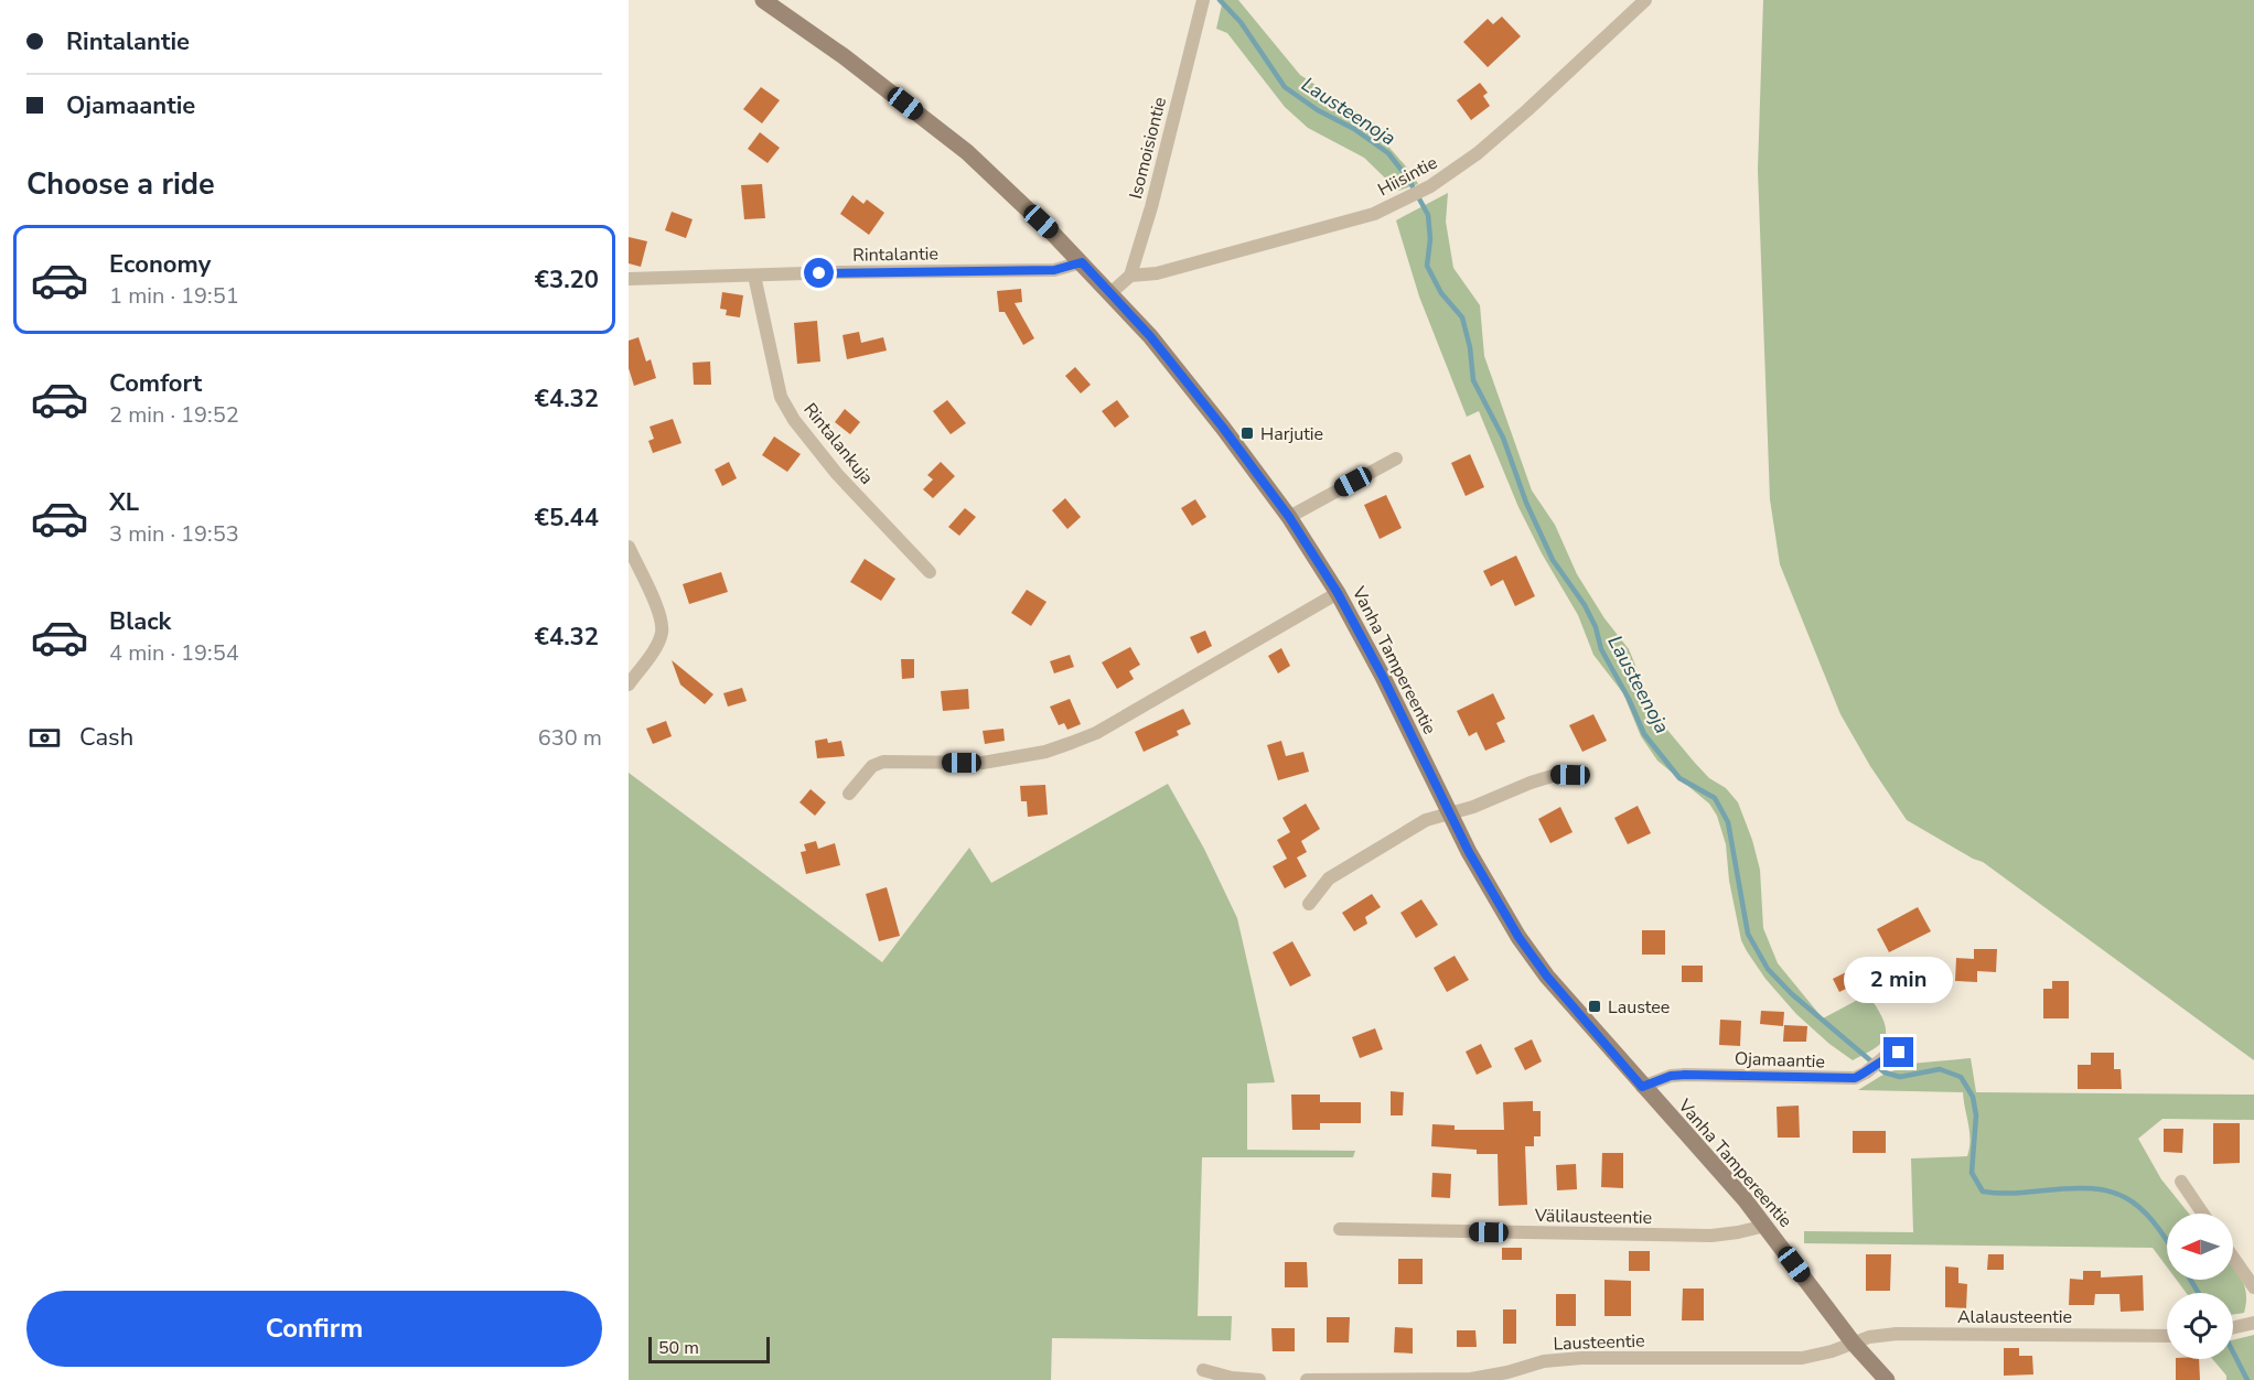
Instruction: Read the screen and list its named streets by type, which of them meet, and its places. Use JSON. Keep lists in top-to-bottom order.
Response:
{
  "streets": {
    "main road": ["Vanha Tampereentie"],
    "street": [
      "Isomoisiontie",
      "Hiisintie",
      "Rintalantie",
      "Rintalankuja",
      "Ojamaantie",
      "Välilausteentie",
      "Alalausteentie",
      "Lausteentie"
    ]
  },
  "crossings": [
    ["Isomoisiontie", "Hiisintie"],
    ["Rintalantie", "Rintalankuja"],
    ["Rintalantie", "Vanha Tampereentie"],
    ["Vanha Tampereentie", "Ojamaantie"],
    ["Vanha Tampereentie", "Välilausteentie"],
    ["Vanha Tampereentie", "Alalausteentie"],
    ["Vanha Tampereentie", "Lausteentie"],
    ["Alalausteentie", "Lausteentie"]
  ],
  "water": ["Lausteenoja"],
  "places": {
    "transit": ["Harjutie", "Laustee"]
  },
  "scale_bar": "50 m",
  "north": "left",
  "page": {
    "banner": ["Rintalantie", "Ojamaantie"],
    "heading": "Choose a ride",
    "list": [
      {
        "name": "Economy",
        "note": "1 min · 19:51",
        "value": "€3.20"
      },
      {
        "name": "Comfort",
        "note": "2 min · 19:52",
        "value": "€4.32"
      },
      {
        "name": "XL",
        "note": "3 min · 19:53",
        "value": "€5.44"
      },
      {
        "name": "Black",
        "note": "4 min · 19:54",
        "value": "€4.32"
      }
    ],
    "pay": ["Cash", "630 m"],
    "bubble": "2 min",
    "buttons": "Confirm",
    "scale": "50 m"
  }
}
